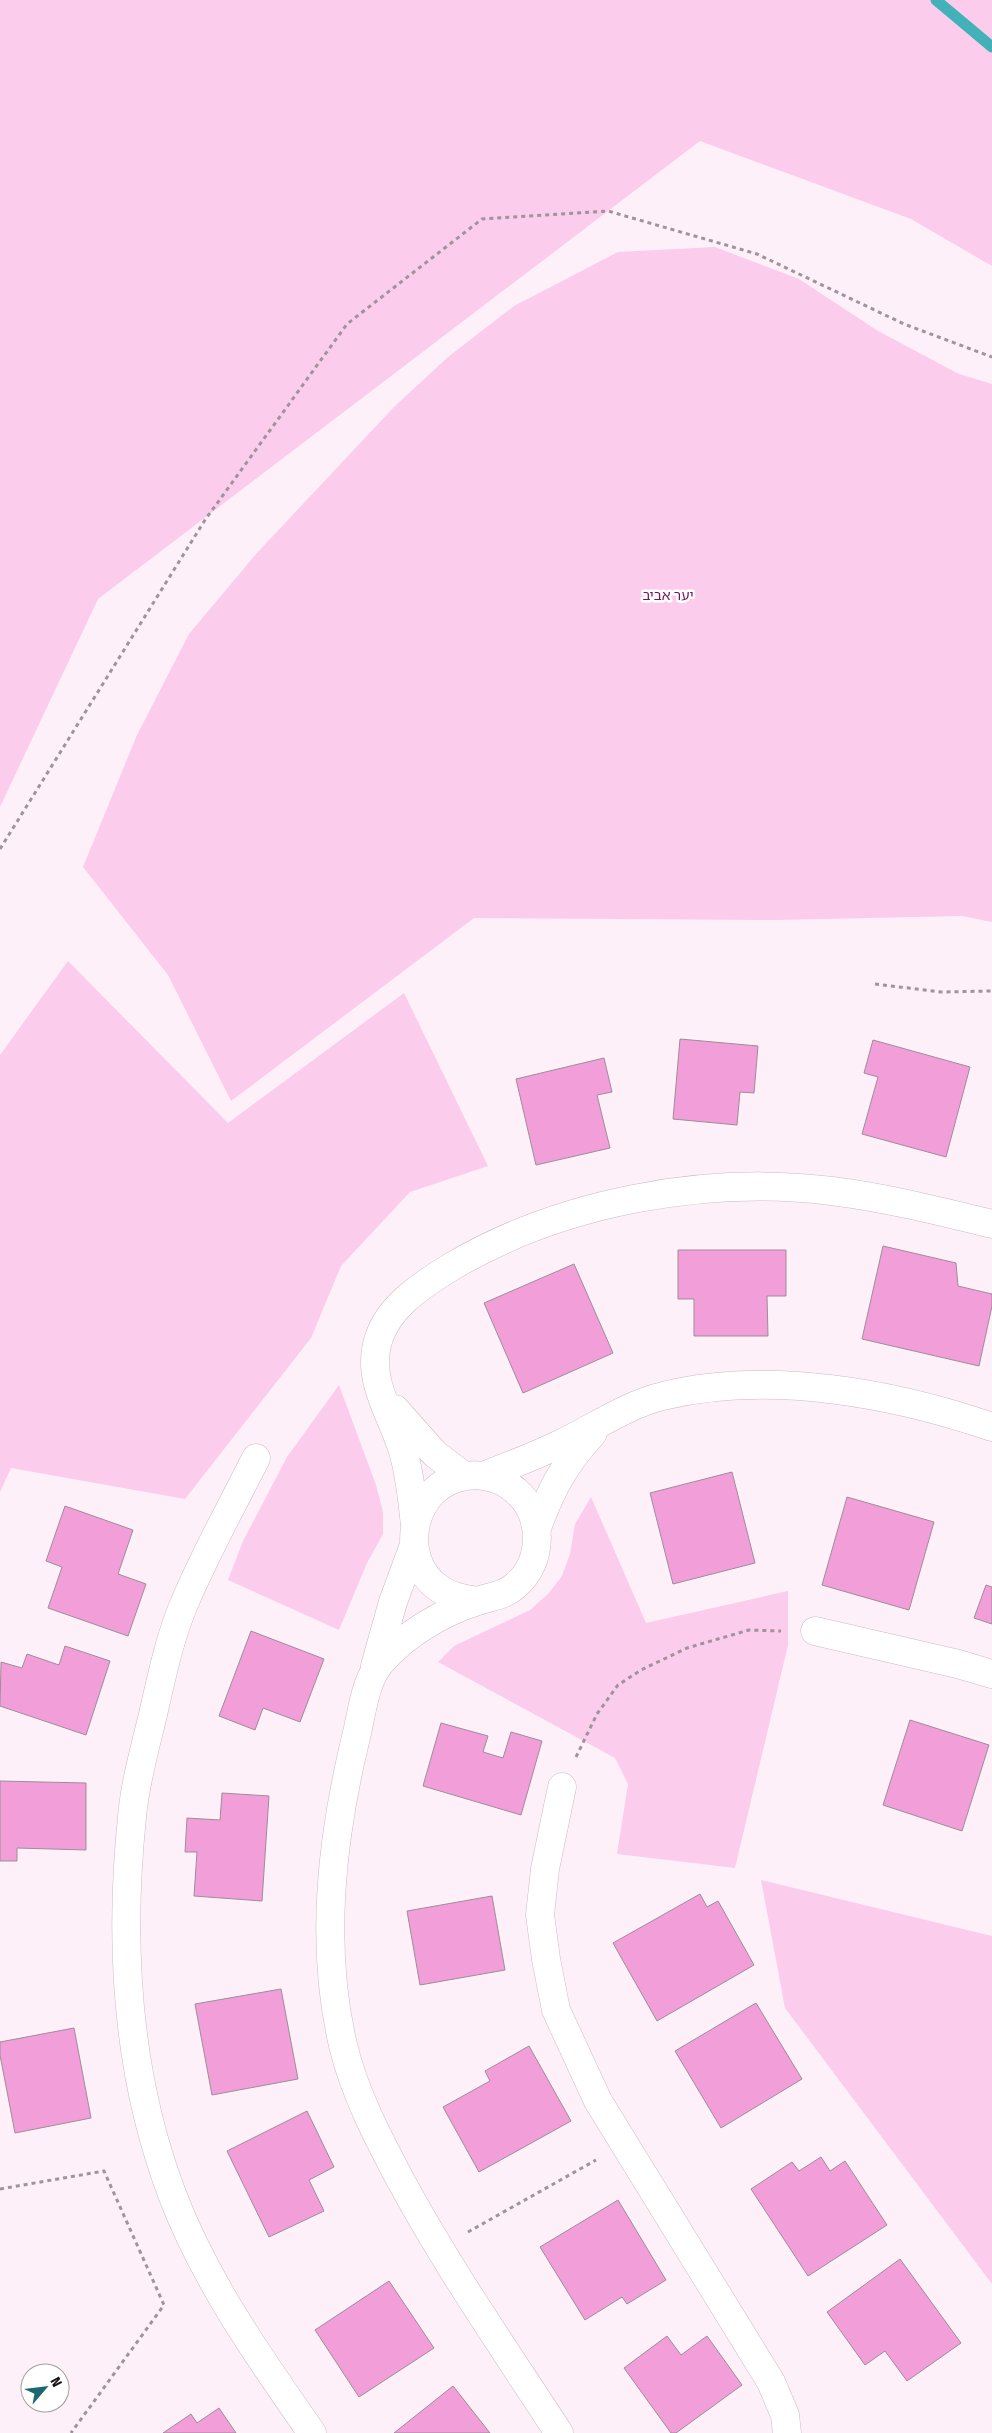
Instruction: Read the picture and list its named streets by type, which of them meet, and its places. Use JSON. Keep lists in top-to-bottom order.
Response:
{
  "parks": ["יער אביב"],
  "north": "top right"
}
